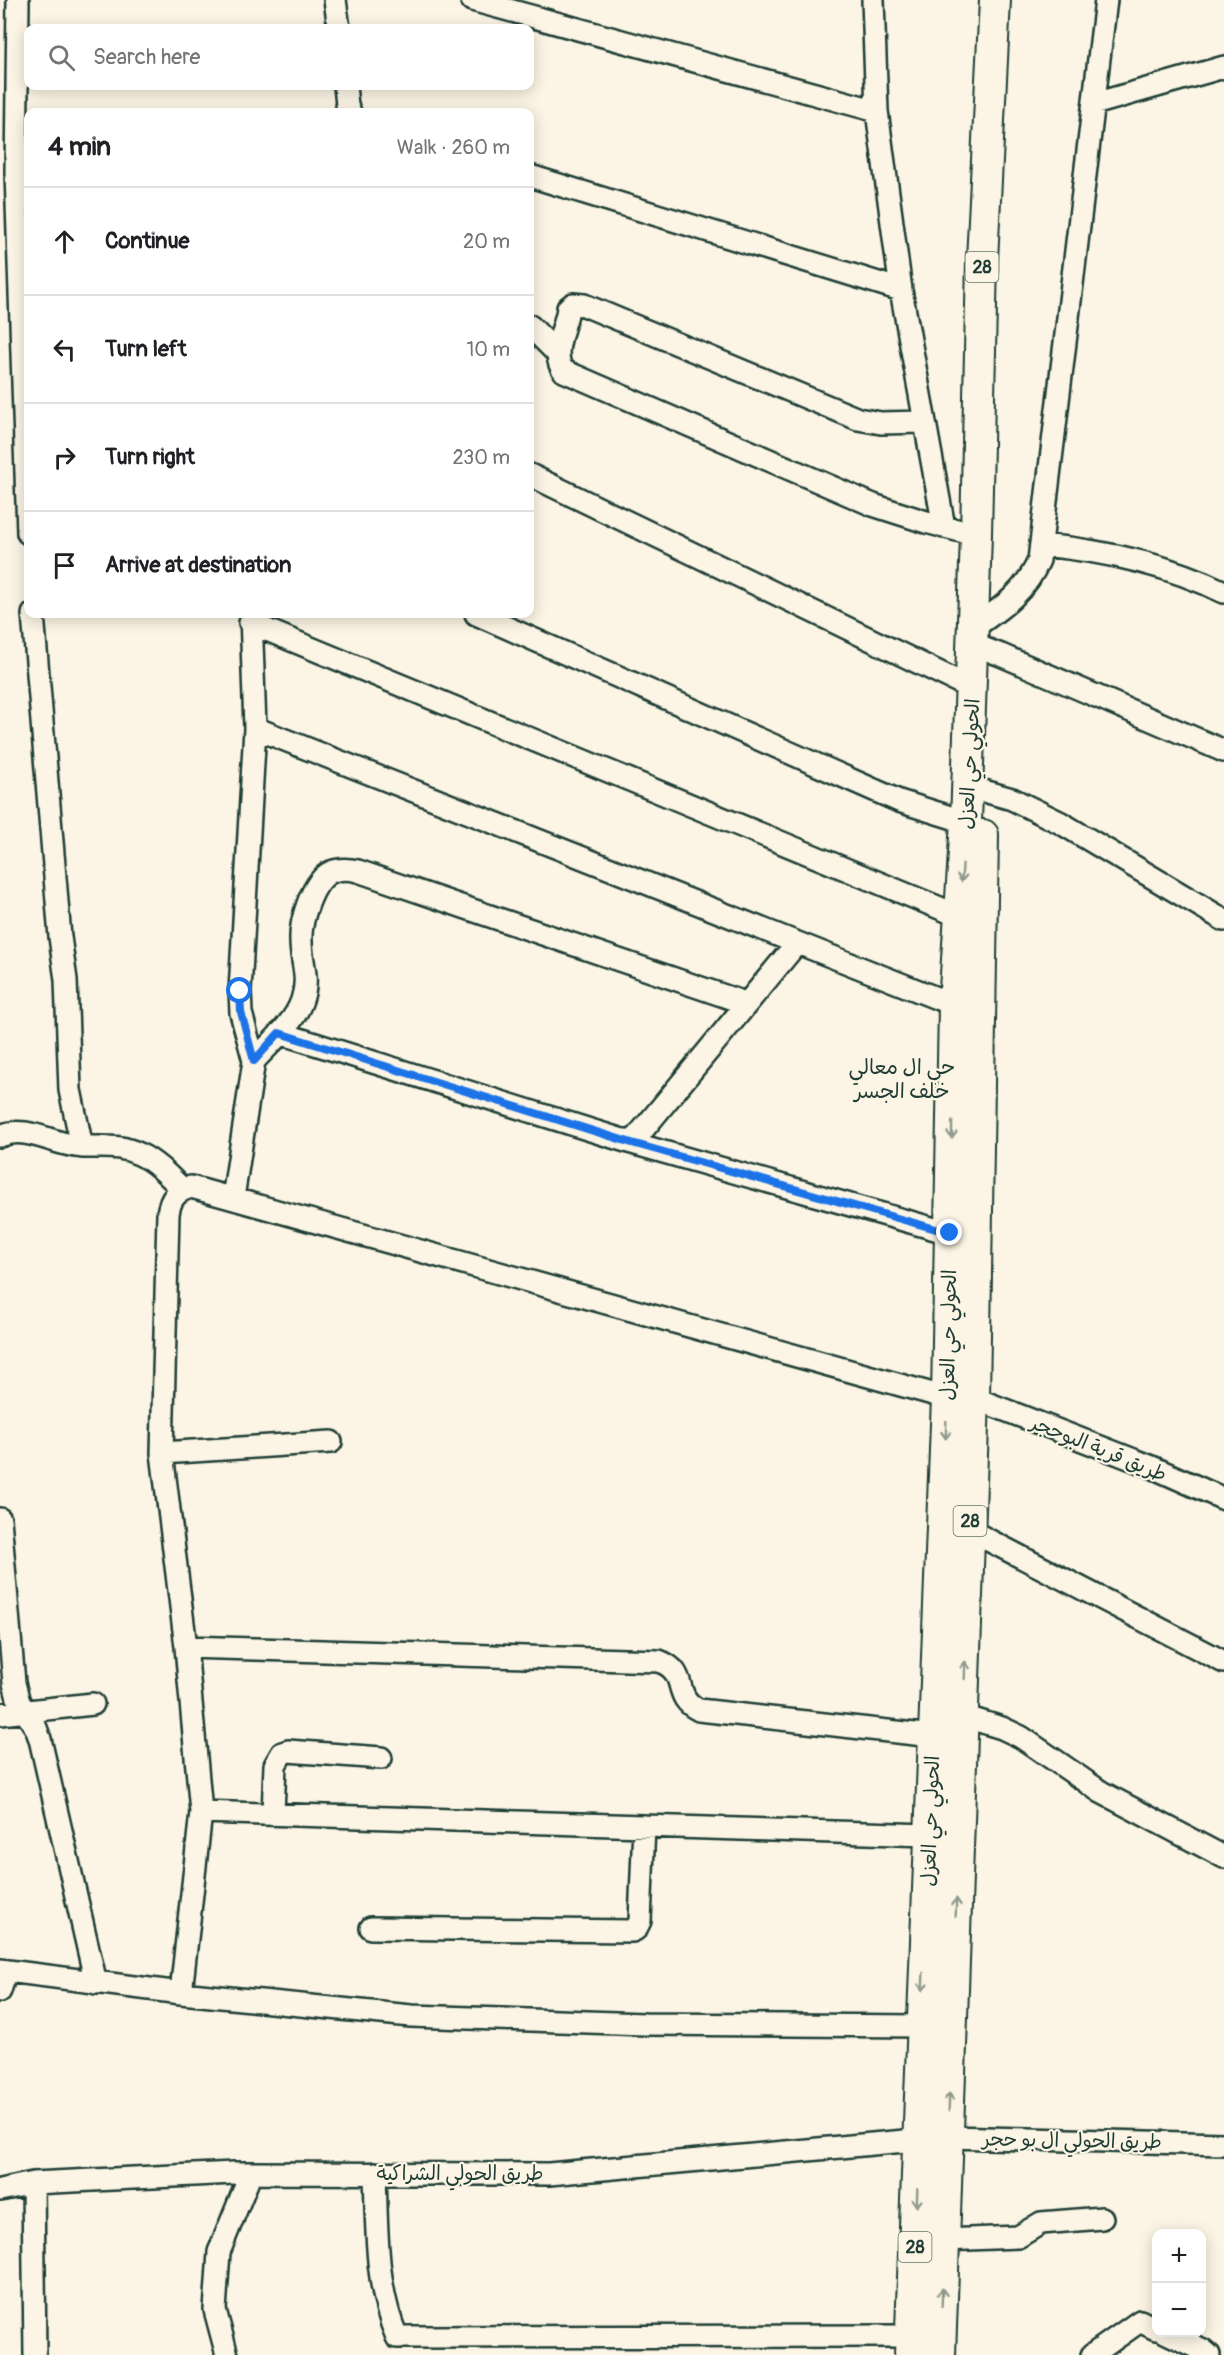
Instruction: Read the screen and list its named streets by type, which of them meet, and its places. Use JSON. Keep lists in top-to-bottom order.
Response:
{
  "streets": {
    "highway": ["28", "الحولي حي العزل"],
    "street": ["طريق قرية البوحجر", "طريق الحولي ال بو حجر", "طريق الحولي الشراكية"]
  },
  "crossings": [
    ["28", "الحولي حي العزل"],
    ["الحولي حي العزل", "طريق قرية البوحجر"],
    ["الحولي حي العزل", "طريق الحولي ال بو حجر"],
    ["الحولي حي العزل", "طريق الحولي الشراكية"],
    ["طريق الحولي ال بو حجر", "طريق الحولي الشراكية"]
  ],
  "districts": ["حي ال معالي خلف الجسر"],
  "page": {
    "search": "Search here",
    "heading": ["4 min", "Walk · 260 m"],
    "list": [
      ["Continue", "20 m"],
      ["Turn left", "10 m"],
      ["Turn right", "230 m"],
      "Arrive at destination"
    ],
    "map_buttons": ["+", "−"]
  }
}
